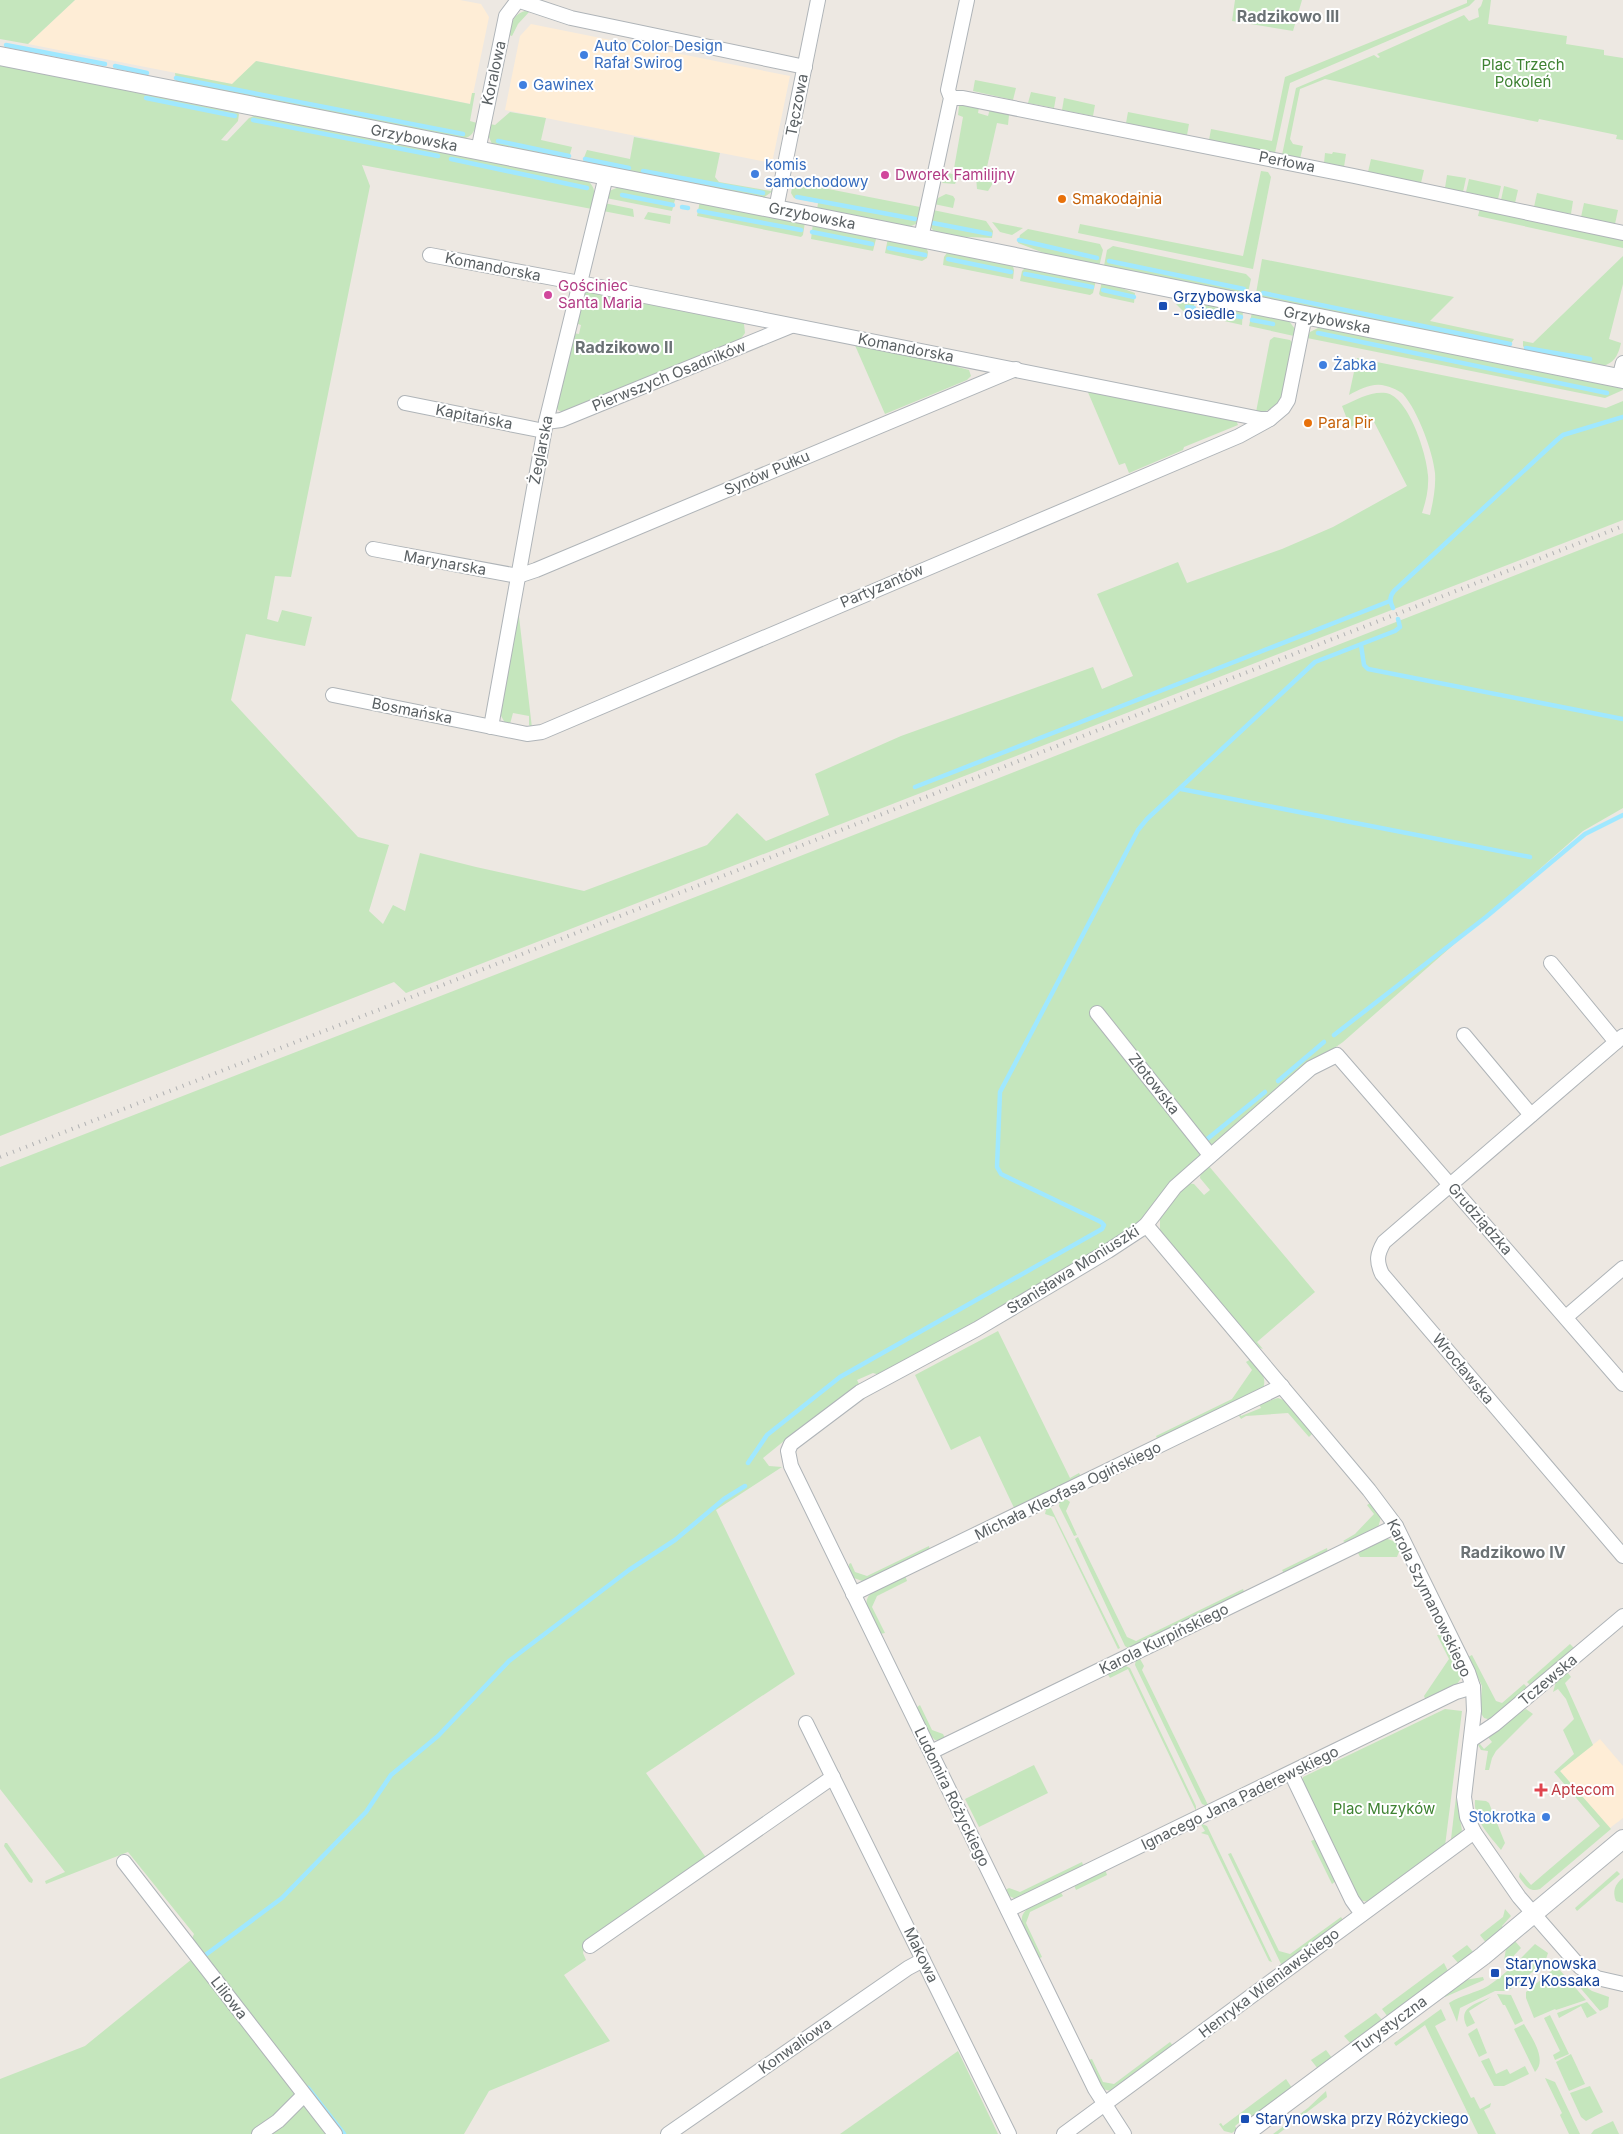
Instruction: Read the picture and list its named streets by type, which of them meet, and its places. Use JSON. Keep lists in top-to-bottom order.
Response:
{
  "streets": {
    "street": [
      "Koralowa",
      "Tęczowa",
      "Grzybowska",
      "Perłowa",
      "Komandorska",
      "Pierwszych Osadników",
      "Kapitańska",
      "Żeglarska",
      "Synów Pułku",
      "Marynarska",
      "Partyzantów",
      "Bosmańska",
      "Złotowska",
      "Grudziądzka",
      "Stanisława Moniuszki",
      "Wrocławska",
      "Michała Kleofasa Ogińskiego",
      "Karola Szymanowskiego",
      "Karola Kurpińskiego",
      "Tczewska",
      "Ludomira Różyckiego",
      "Ignacego Jana Paderewskiego",
      "Makowa",
      "Henryka Wieniawskiego",
      "Liliowa",
      "Turystyczna",
      "Konwaliowa"
    ]
  },
  "crossings": [
    ["Koralowa", "Grzybowska"],
    ["Tęczowa", "Grzybowska"],
    ["Grzybowska", "Żeglarska"],
    ["Komandorska", "Pierwszych Osadników"],
    ["Komandorska", "Żeglarska"],
    ["Komandorska", "Synów Pułku"],
    ["Komandorska", "Partyzantów"],
    ["Pierwszych Osadników", "Kapitańska"],
    ["Pierwszych Osadników", "Żeglarska"],
    ["Kapitańska", "Żeglarska"],
    ["Żeglarska", "Synów Pułku"],
    ["Żeglarska", "Marynarska"],
    ["Żeglarska", "Partyzantów"],
    ["Żeglarska", "Bosmańska"],
    ["Synów Pułku", "Marynarska"],
    ["Partyzantów", "Bosmańska"],
    ["Złotowska", "Stanisława Moniuszki"],
    ["Grudziądzka", "Stanisława Moniuszki"],
    ["Grudziądzka", "Wrocławska"],
    ["Stanisława Moniuszki", "Karola Szymanowskiego"],
    ["Stanisława Moniuszki", "Ludomira Różyckiego"],
    ["Michała Kleofasa Ogińskiego", "Karola Szymanowskiego"],
    ["Michała Kleofasa Ogińskiego", "Ludomira Różyckiego"],
    ["Karola Szymanowskiego", "Karola Kurpińskiego"],
    ["Karola Szymanowskiego", "Tczewska"],
    ["Karola Szymanowskiego", "Ignacego Jana Paderewskiego"],
    ["Karola Szymanowskiego", "Henryka Wieniawskiego"],
    ["Karola Szymanowskiego", "Turystyczna"],
    ["Karola Kurpińskiego", "Ludomira Różyckiego"],
    ["Ludomira Różyckiego", "Ignacego Jana Paderewskiego"],
    ["Ludomira Różyckiego", "Henryka Wieniawskiego"],
    ["Makowa", "Konwaliowa"]
  ],
  "districts": ["Radzikowo III", "Radzikowo II", "Radzikowo IV"],
  "parks": ["Plac Trzech Pokoleń", "Plac Muzyków"],
  "places": {
    "other": [
      "Auto Color Design Rafał Swirog",
      "Gawinex",
      "komis samochodowy",
      "Dworek Familijny",
      "Smakodajnia",
      "Gościniec Santa Maria",
      "Żabka",
      "Para Pir",
      "Stokrotka"
    ],
    "transit": ["Grzybowska - osiedle", "Starynowska przy Kossaka", "Starynowska przy Różyckiego"],
    "health": ["Aptecom"]
  }
}
